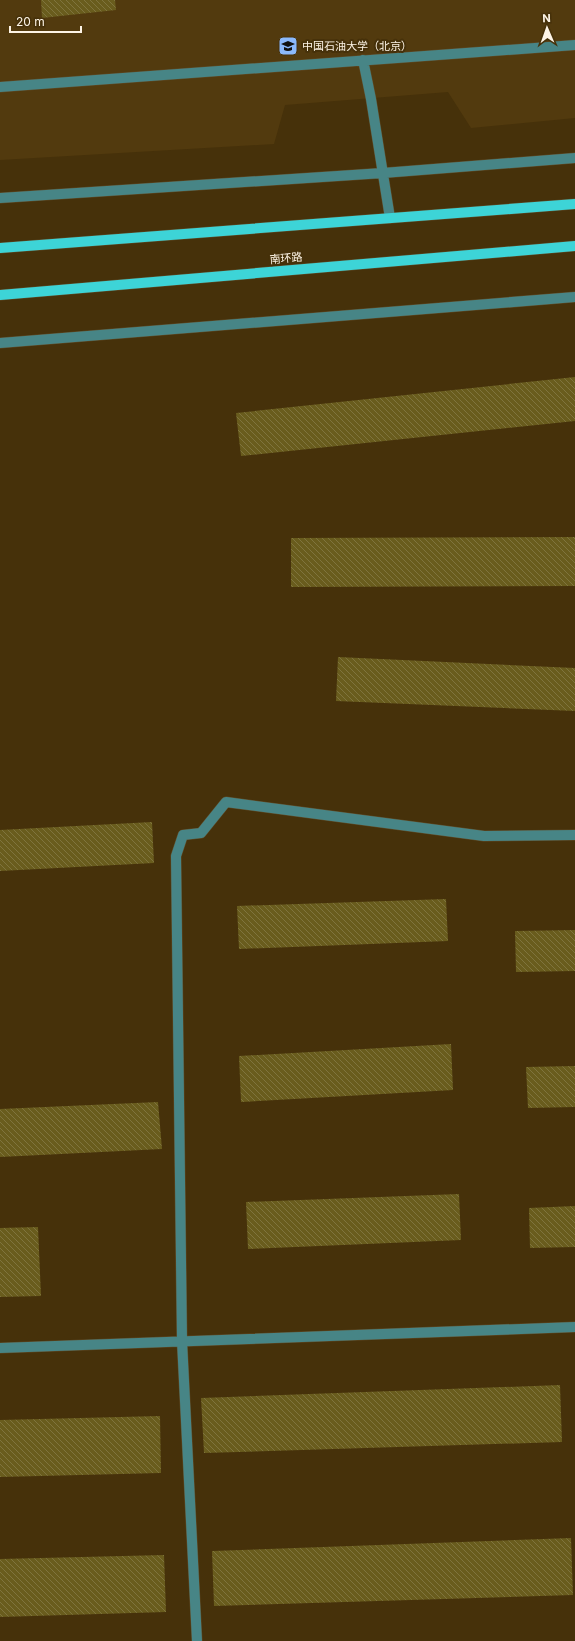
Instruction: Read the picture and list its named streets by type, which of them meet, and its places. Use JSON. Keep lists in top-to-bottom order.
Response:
{
  "streets": {
    "main road": ["南环路"]
  },
  "places": {
    "school or university": ["中国石油大学（北京）"]
  },
  "scale_bar": "20 m",
  "north": "top"
}
